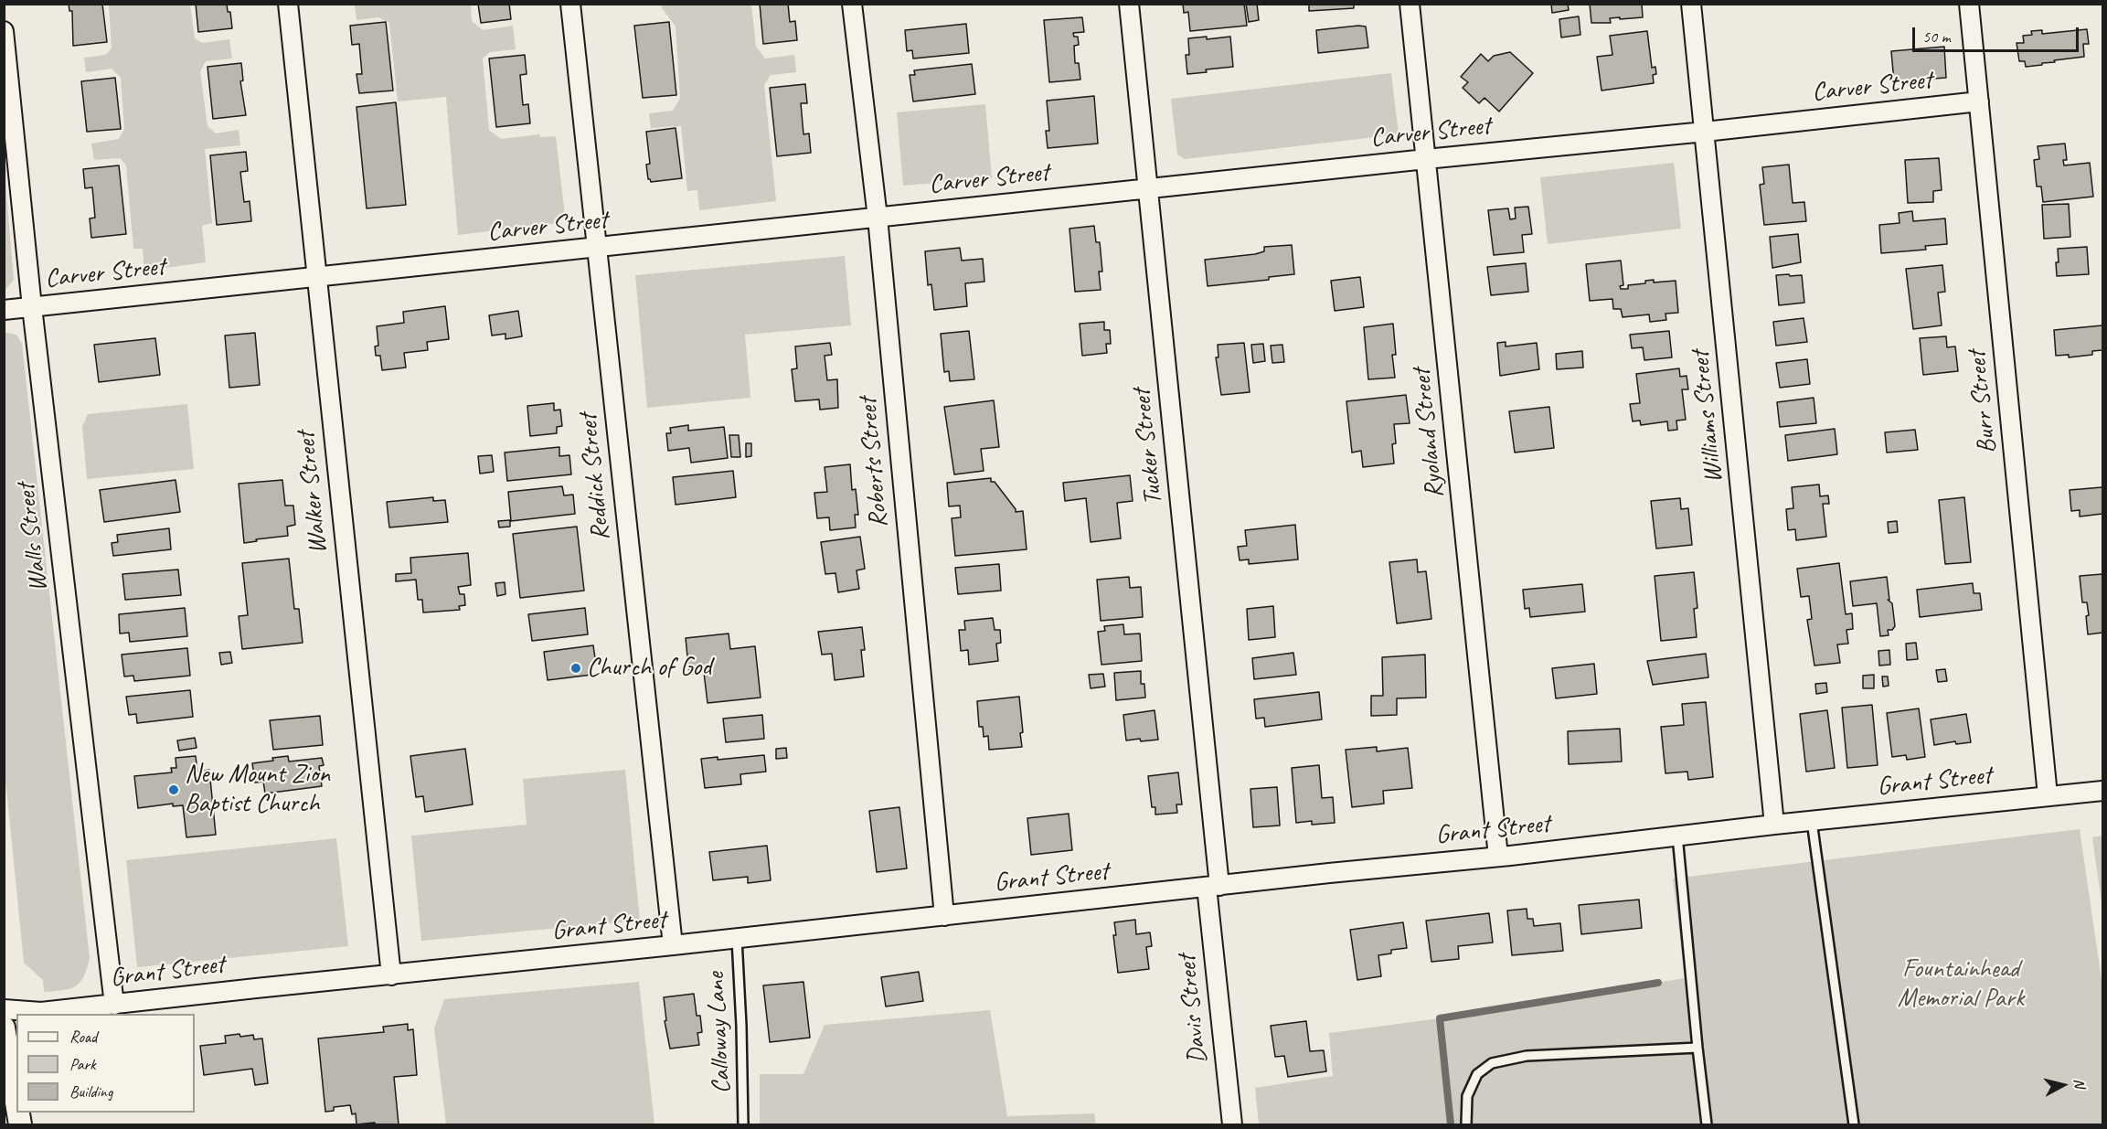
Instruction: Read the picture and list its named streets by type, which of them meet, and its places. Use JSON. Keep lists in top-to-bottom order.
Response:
{
  "streets": {
    "street": [
      "Carver Street",
      "Burr Street",
      "Williams Street",
      "Ryoland Street",
      "Tucker Street",
      "Roberts Street",
      "Reddick Street",
      "Walker Street",
      "Walls Street",
      "Grant Street",
      "Davis Street"
    ],
    "lane": ["Calloway Lane"]
  },
  "crossings": [
    ["Carver Street", "Burr Street"],
    ["Carver Street", "Williams Street"],
    ["Carver Street", "Ryoland Street"],
    ["Carver Street", "Tucker Street"],
    ["Carver Street", "Roberts Street"],
    ["Carver Street", "Reddick Street"],
    ["Carver Street", "Walker Street"],
    ["Carver Street", "Walls Street"],
    ["Burr Street", "Grant Street"],
    ["Williams Street", "Grant Street"],
    ["Ryoland Street", "Grant Street"],
    ["Tucker Street", "Grant Street"],
    ["Tucker Street", "Davis Street"],
    ["Roberts Street", "Grant Street"],
    ["Reddick Street", "Grant Street"],
    ["Walker Street", "Grant Street"],
    ["Walls Street", "Grant Street"],
    ["Grant Street", "Davis Street"],
    ["Grant Street", "Calloway Lane"]
  ],
  "parks": ["Fountainhead Memorial Park"],
  "places": ["Church of God", "New Mount Zion Baptist Church"],
  "legend": ["Road", "Park", "Building"],
  "scale_bar": "50 m",
  "north": "right"
}
